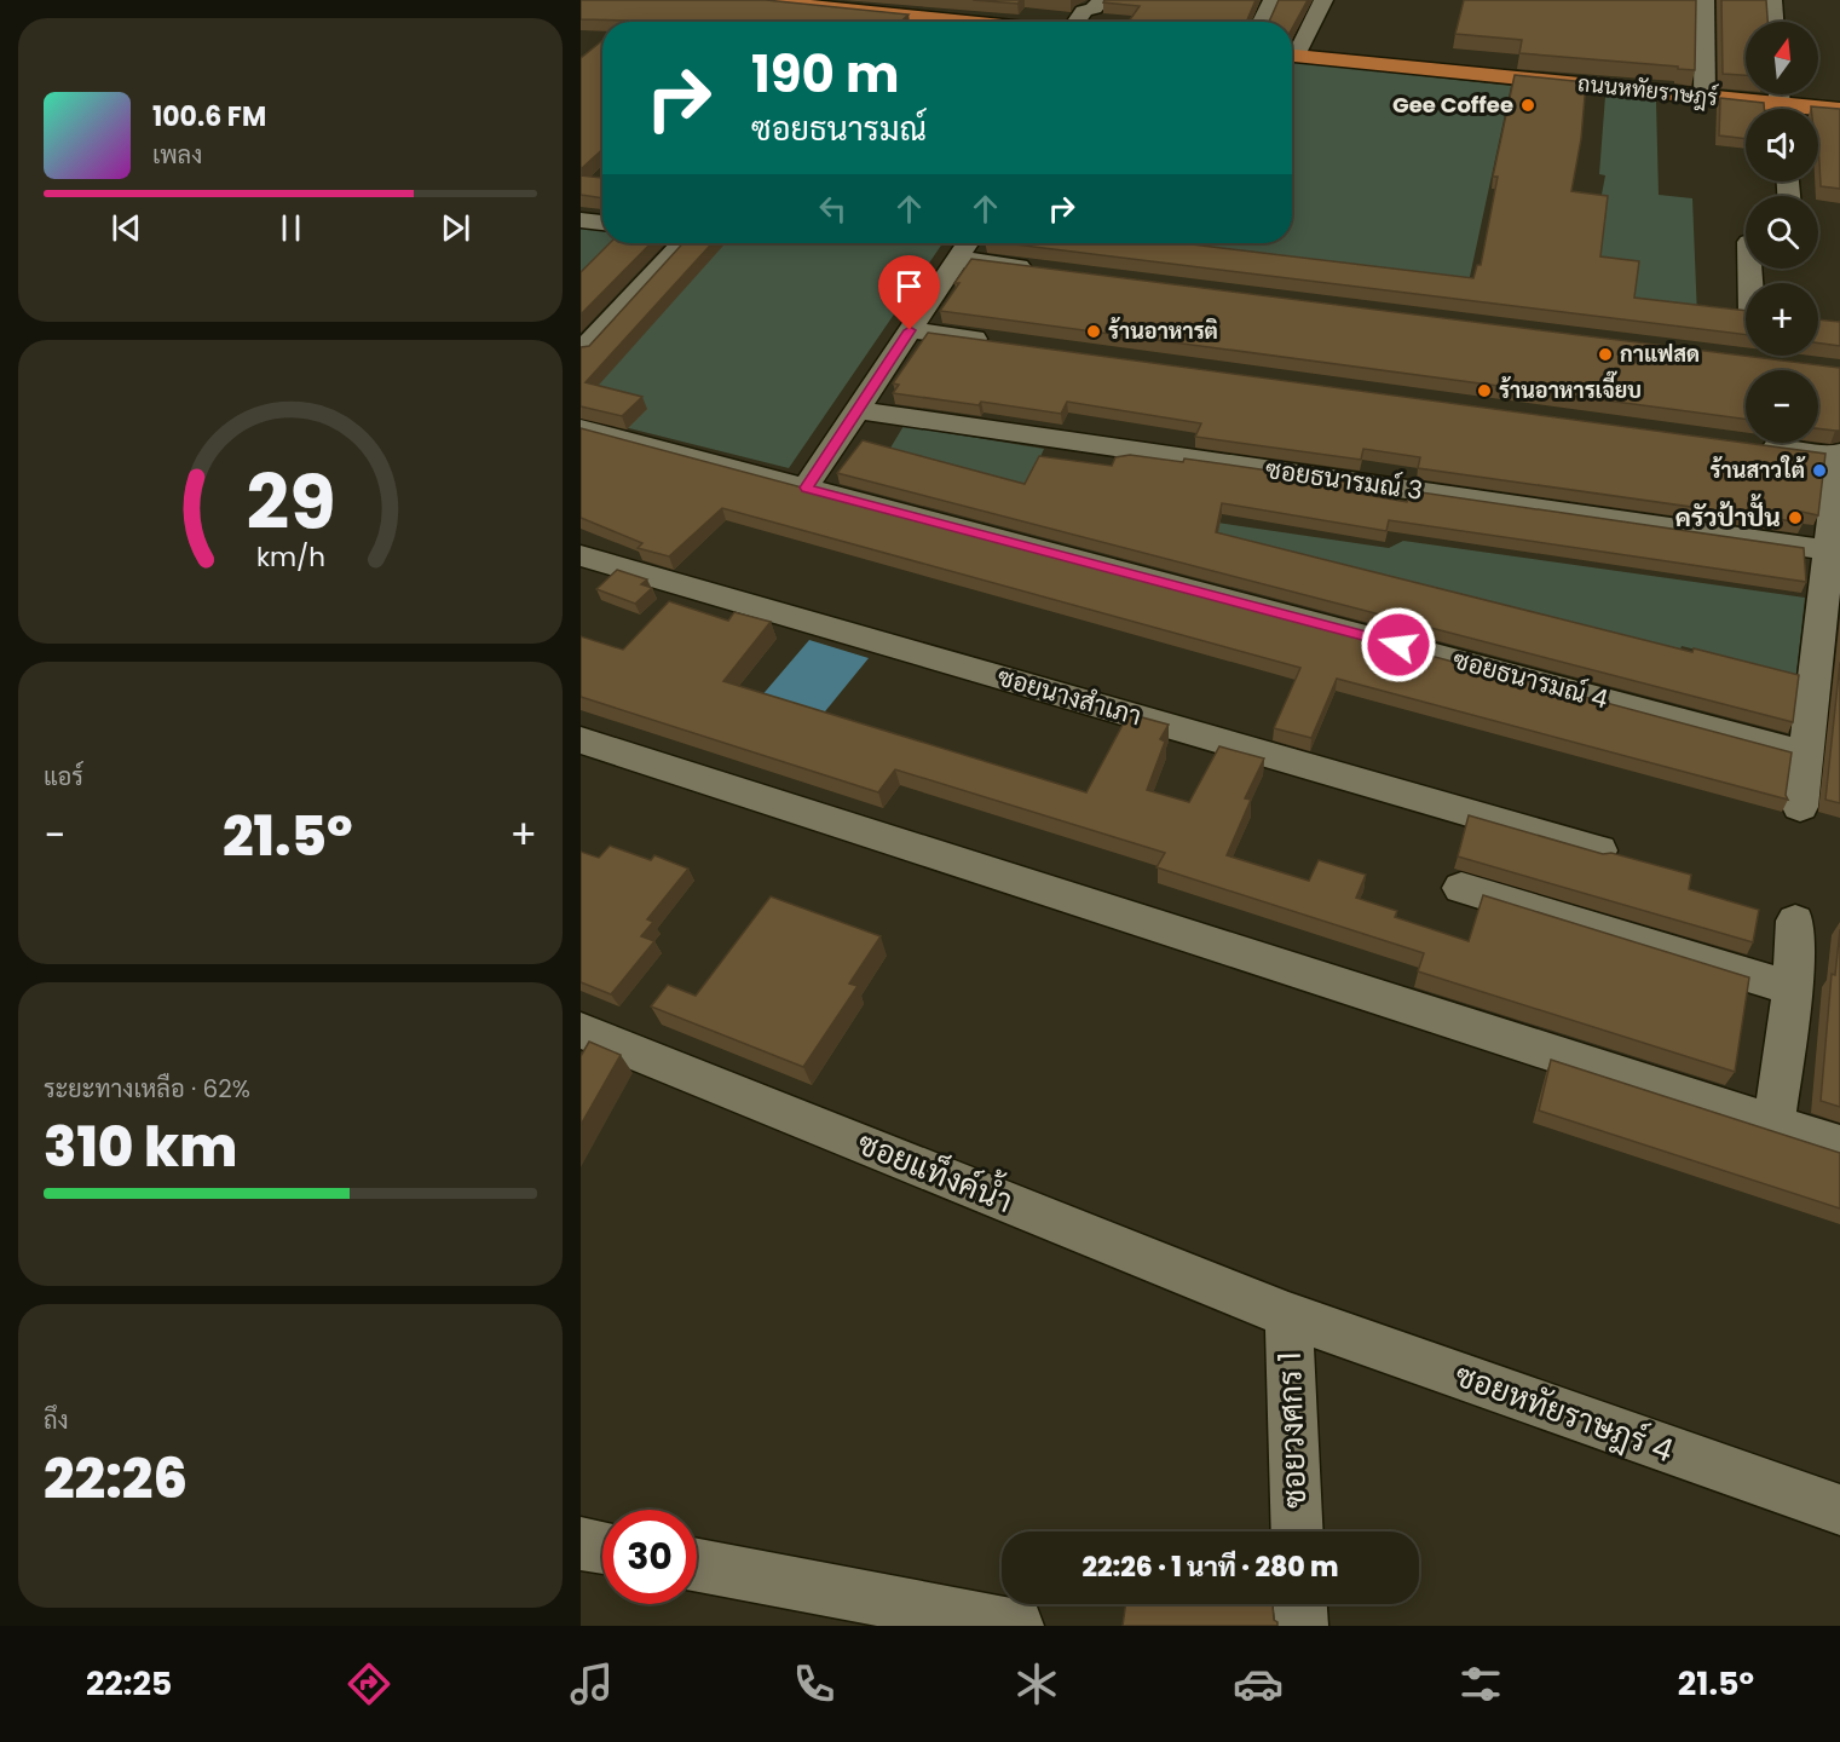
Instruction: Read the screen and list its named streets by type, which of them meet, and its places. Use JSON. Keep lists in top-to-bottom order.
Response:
{
  "streets": {
    "main road": ["ถนนหทัยราษฎร์"],
    "street": [
      "ซอยธนารมณ์ 3",
      "ซอยธนารมณ์ 4",
      "ซอยนางสำเภา",
      "ซอยแท็งค์น้ำ",
      "ซอยหทัยราษฎร์ 4",
      "ซอยวงศกร 1"
    ]
  },
  "crossings": [
    ["ซอยแท็งค์น้ำ", "ซอยหทัยราษฎร์ 4"],
    ["ซอยแท็งค์น้ำ", "ซอยวงศกร 1"],
    ["ซอยหทัยราษฎร์ 4", "ซอยวงศกร 1"]
  ],
  "places": [
    "Gee Coffee",
    "ร้านอาหารติ",
    "กาแฟสด",
    "ร้านอาหารเจี๊ยบ",
    "ร้านสาวใต้",
    "ครัวป้าปั้น"
  ],
  "north": "top",
  "page": {
    "map_buttons": ["+", "−"],
    "turn": ["190 m", "ซอยธนารมณ์"],
    "song": ["100.6 FM", "เพลง"],
    "tile": [
      "แอร์",
      ["ระยะทางเหลือ · 62%", "310 km"],
      ["ถึง", "22:26"]
    ],
    "heat": ["−", "21.5°", "+"],
    "limit": "30",
    "trip": "22:26 · 1 นาที · 280 m",
    "tabs": ["22:25", "21.5°"],
    "gauge": ["29", "km/h"]
  }
}
